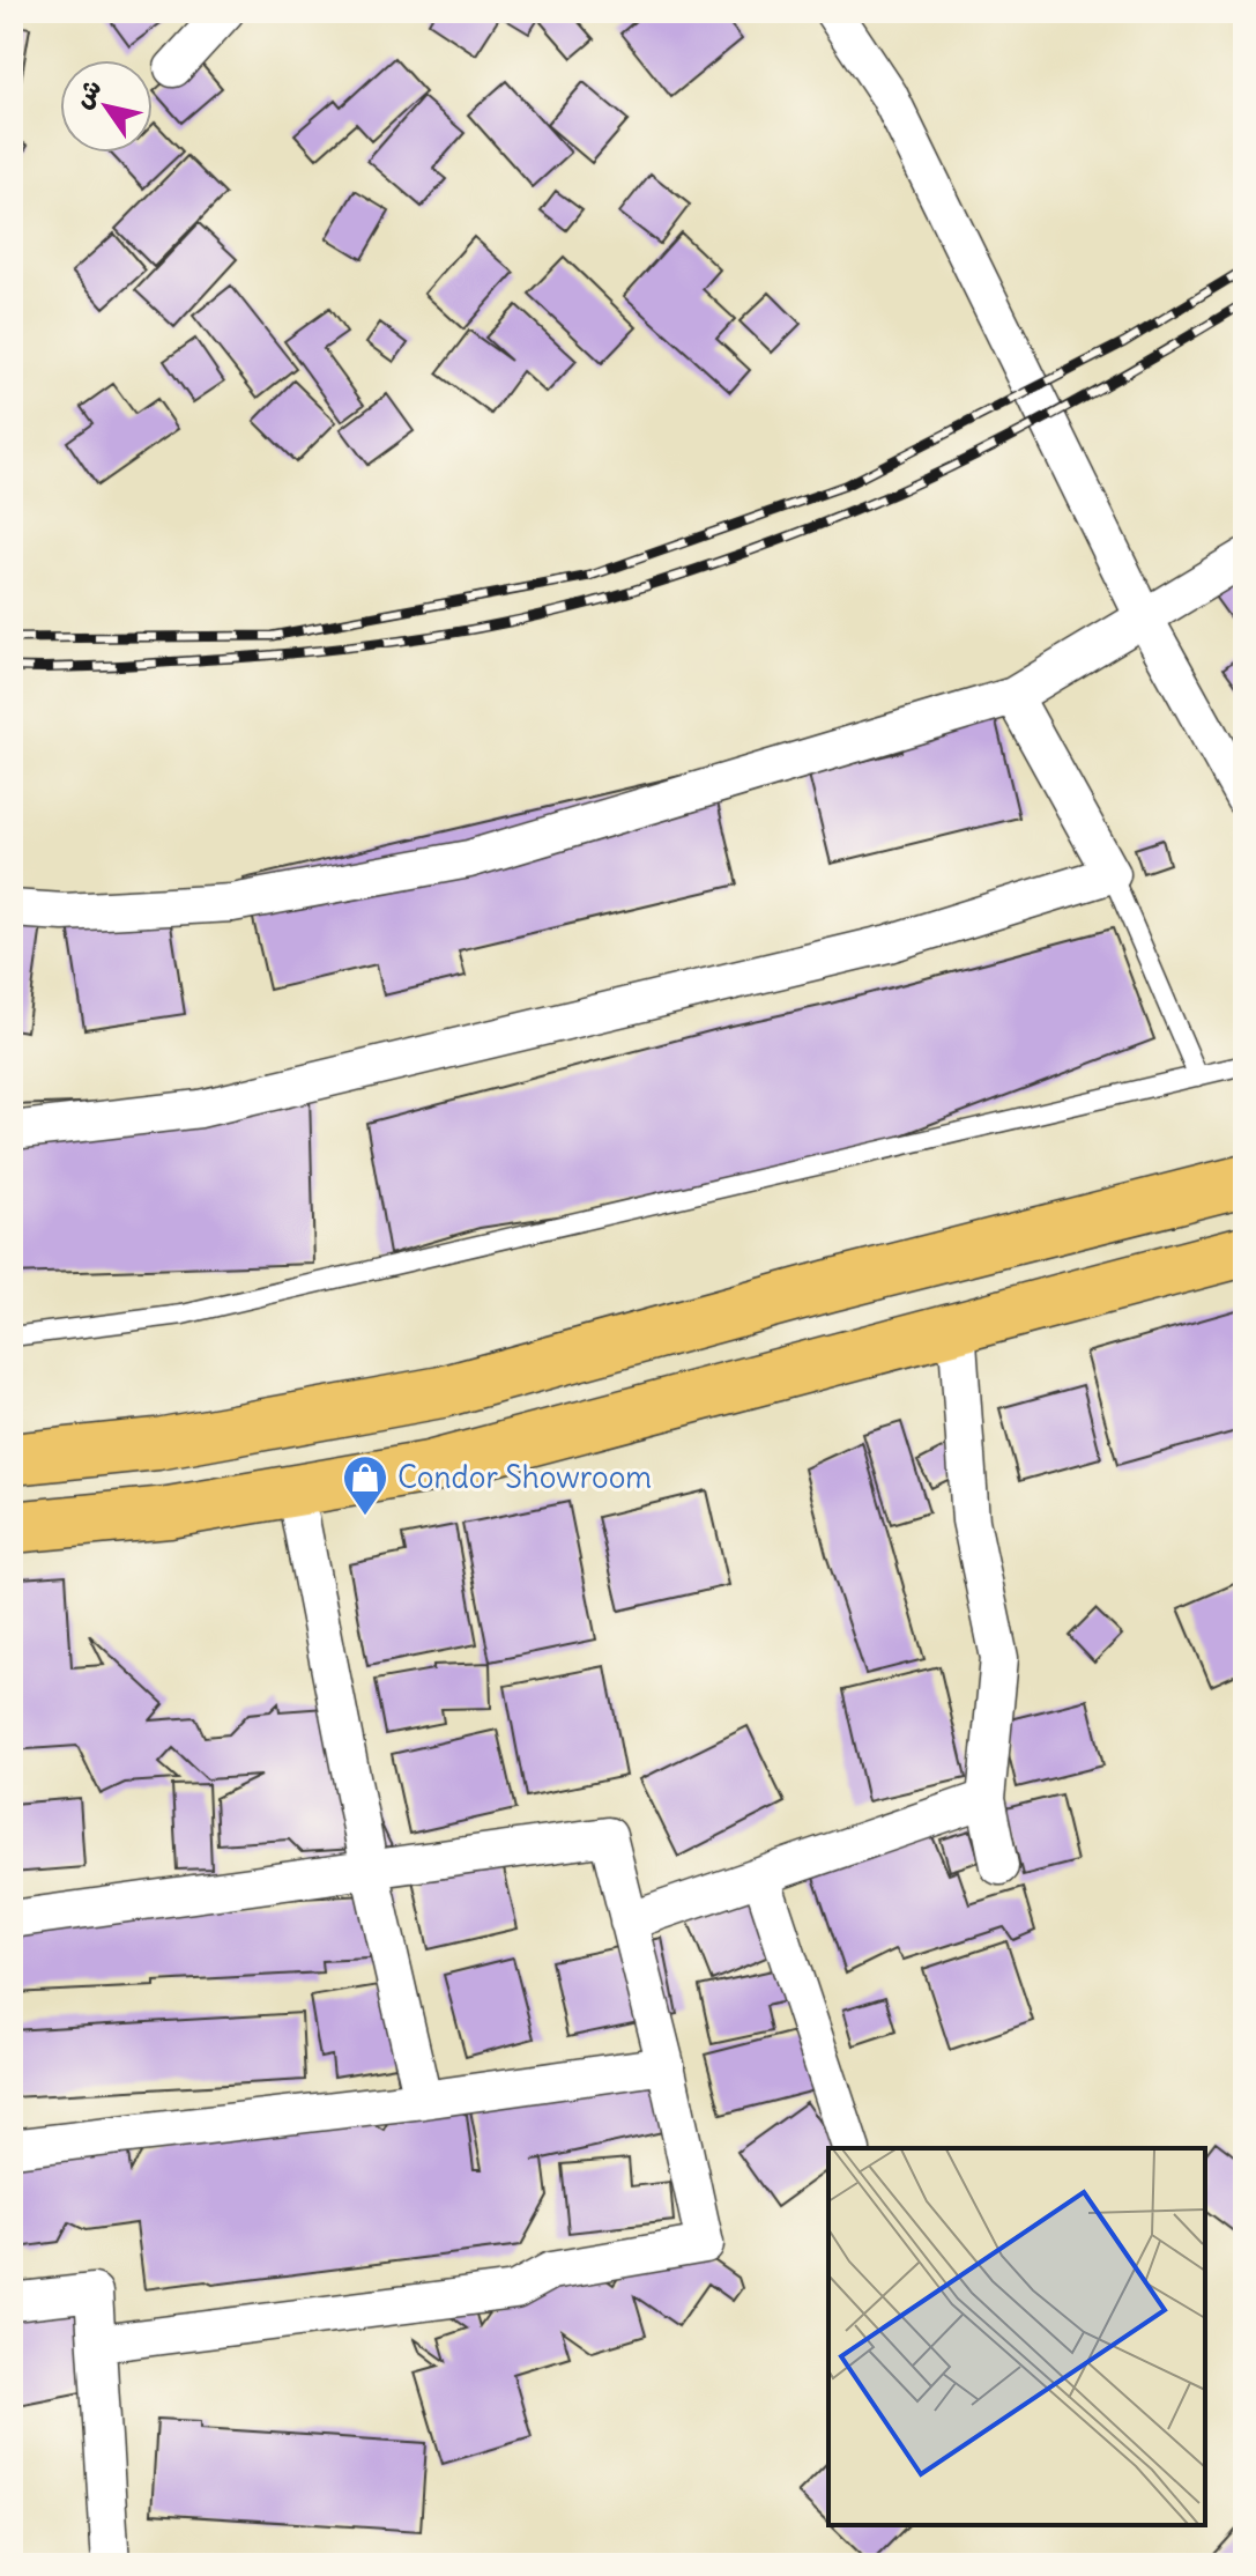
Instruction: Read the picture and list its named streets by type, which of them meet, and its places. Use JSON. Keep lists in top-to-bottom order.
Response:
{
  "places": {
    "shop": ["Condor Showroom"]
  },
  "north": "top left"
}
